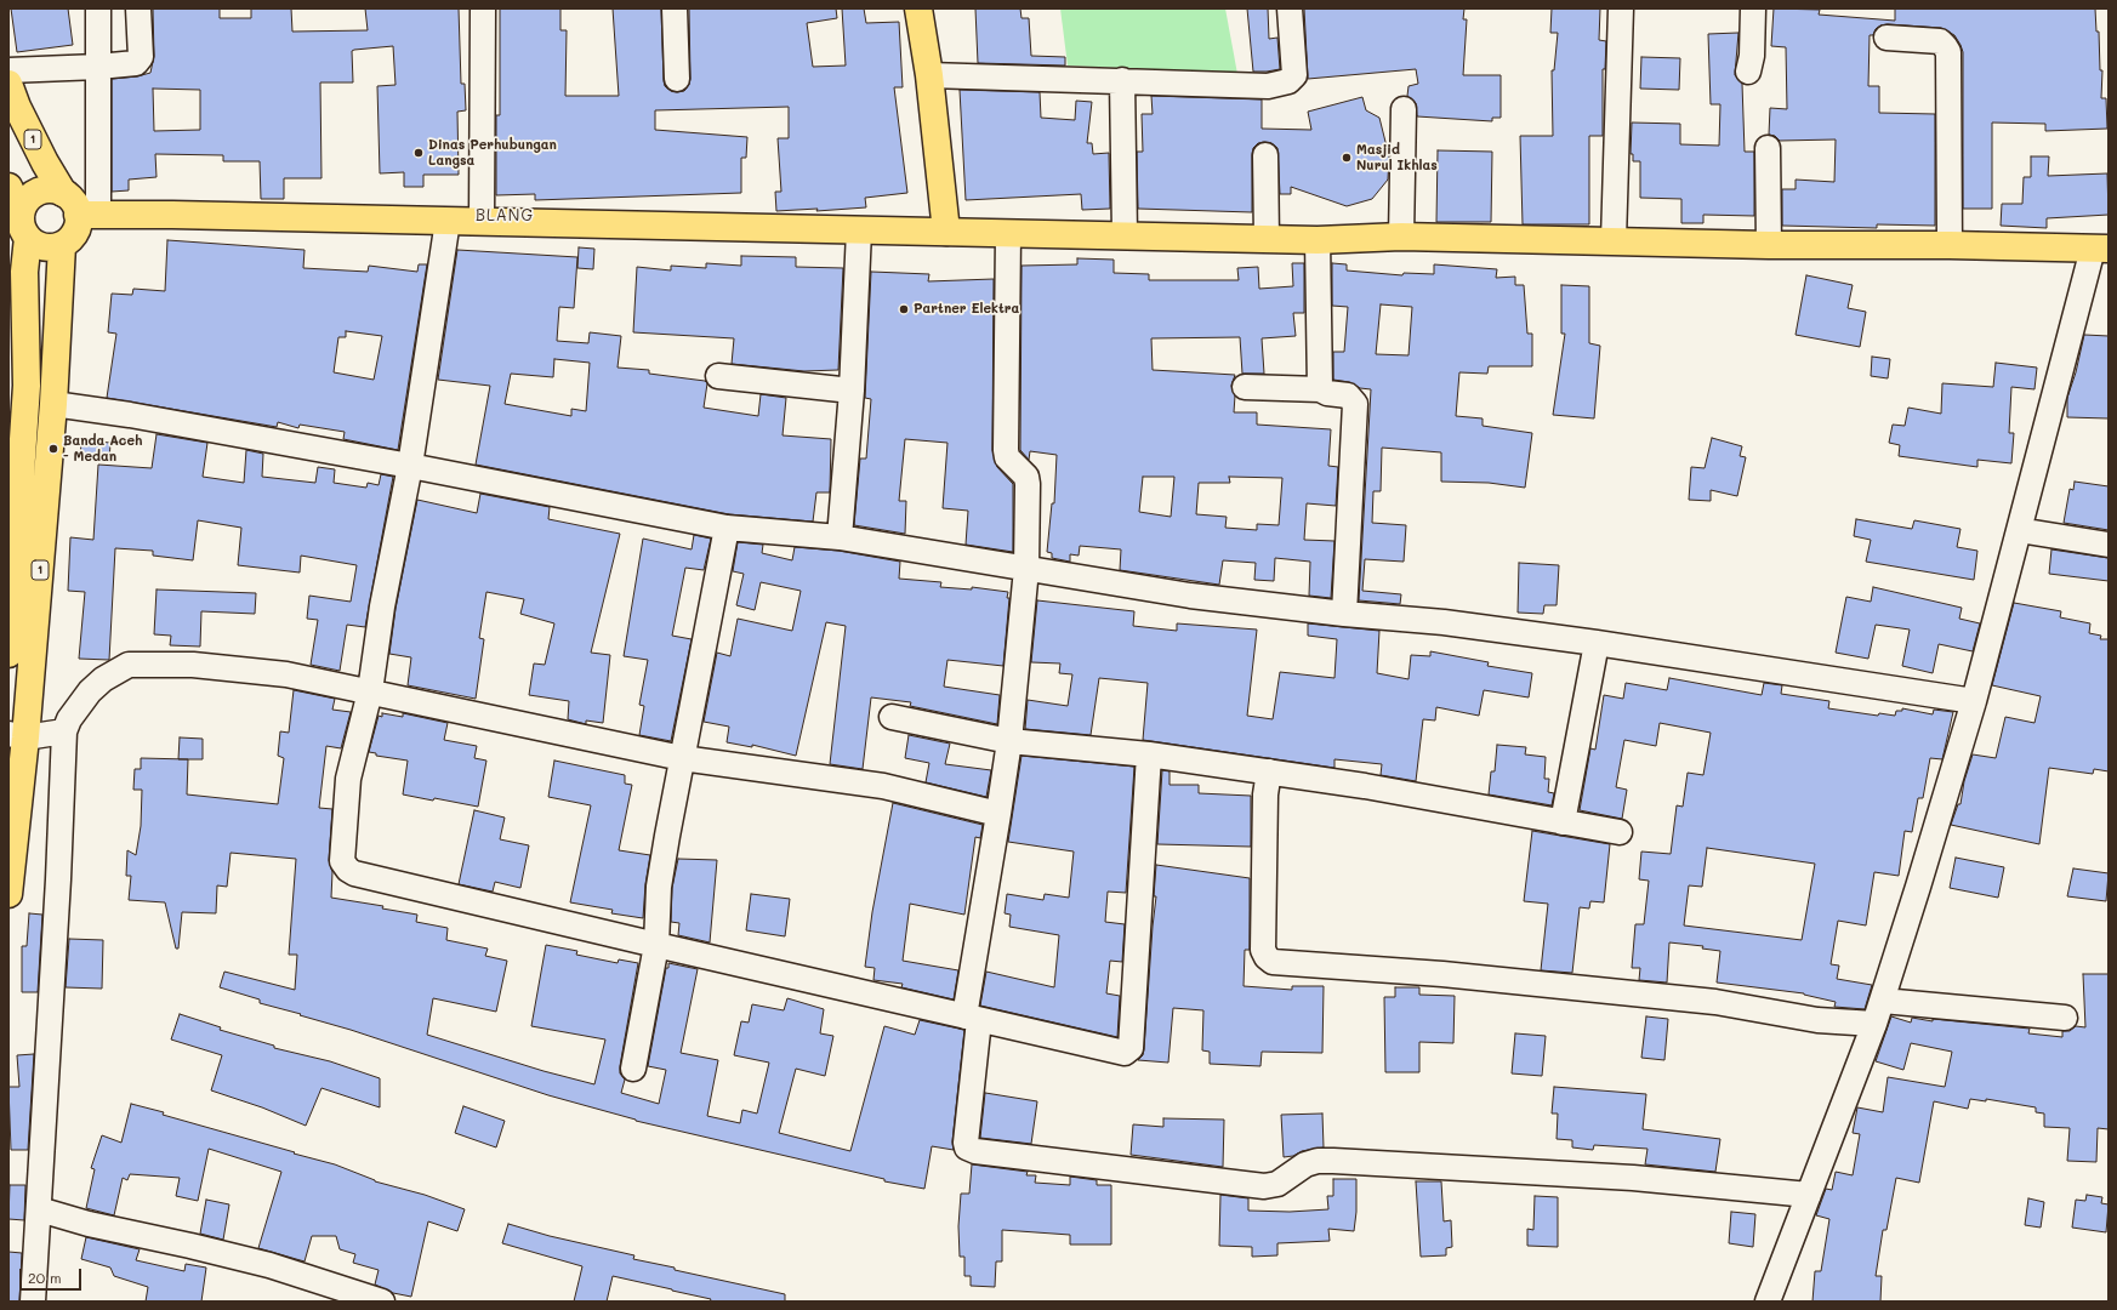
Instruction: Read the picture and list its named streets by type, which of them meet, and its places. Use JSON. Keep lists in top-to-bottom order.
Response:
{
  "streets": {
    "main road": ["1"]
  },
  "districts": ["BLANG"],
  "places": [
    "Dinas Perhubungan Langsa",
    "Masjid Nurul Ikhlas",
    "Partner Elektra",
    "Banda Aceh - Medan"
  ],
  "scale_bar": "20 m"
}
